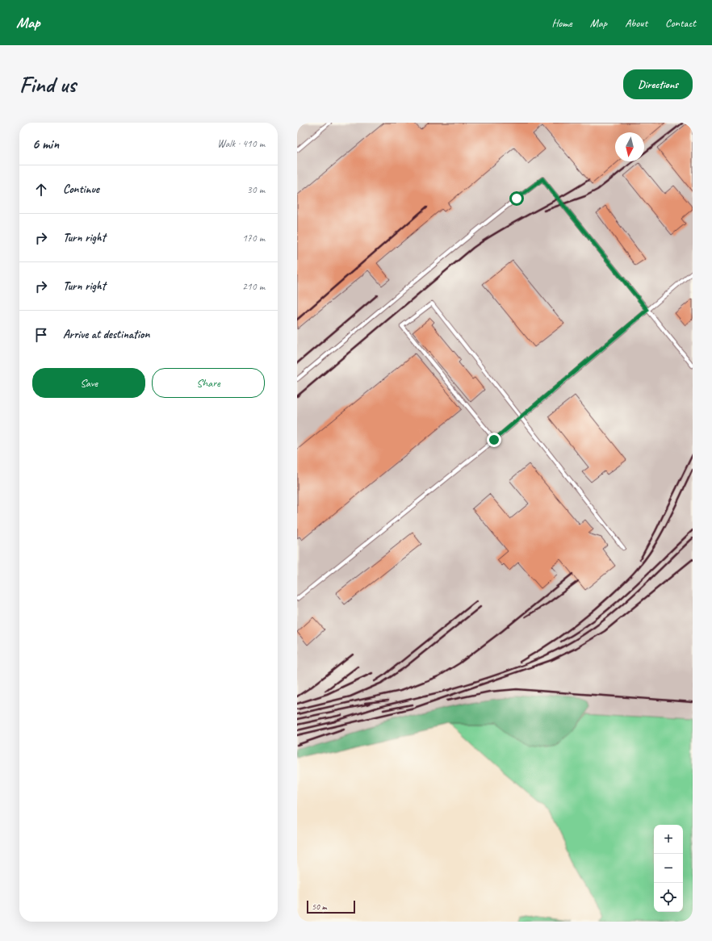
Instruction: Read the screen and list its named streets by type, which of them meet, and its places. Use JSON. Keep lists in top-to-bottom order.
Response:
{
  "scale_bar": "50 m",
  "north": "bottom",
  "page": {
    "header": "Map",
    "nav": [
      "Home",
      "Map",
      "About",
      "Contact"
    ],
    "buttons": [
      "Directions",
      ["Save", "Share"]
    ],
    "title": "Find us",
    "heading": ["6 min", "Walk · 410 m"],
    "list": [
      ["Continue", "30 m"],
      ["Turn right", "170 m"],
      ["Turn right", "210 m"],
      "Arrive at destination"
    ],
    "map_buttons": ["+", "−"],
    "scale": "50 m"
  }
}
